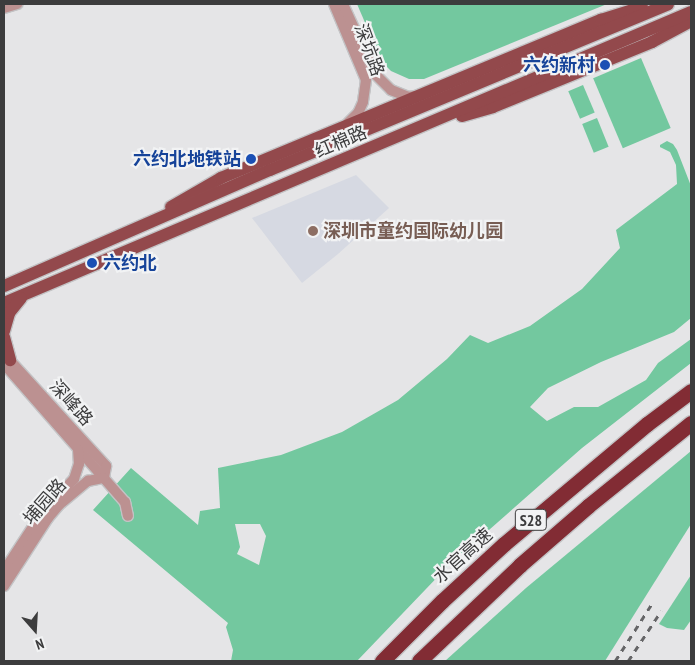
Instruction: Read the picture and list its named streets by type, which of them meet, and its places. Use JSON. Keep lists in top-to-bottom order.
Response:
{
  "streets": {
    "highway": ["S28", "水官高速"],
    "main road": ["红棉路"],
    "street": ["深坑路", "深峰路", "埔园路"]
  },
  "crossings": [
    ["深峰路", "埔园路"]
  ],
  "places": [
    "六约新村",
    "六约北地铁站",
    "深圳市童约国际幼儿园",
    "六约北"
  ],
  "north": "bottom"
}
